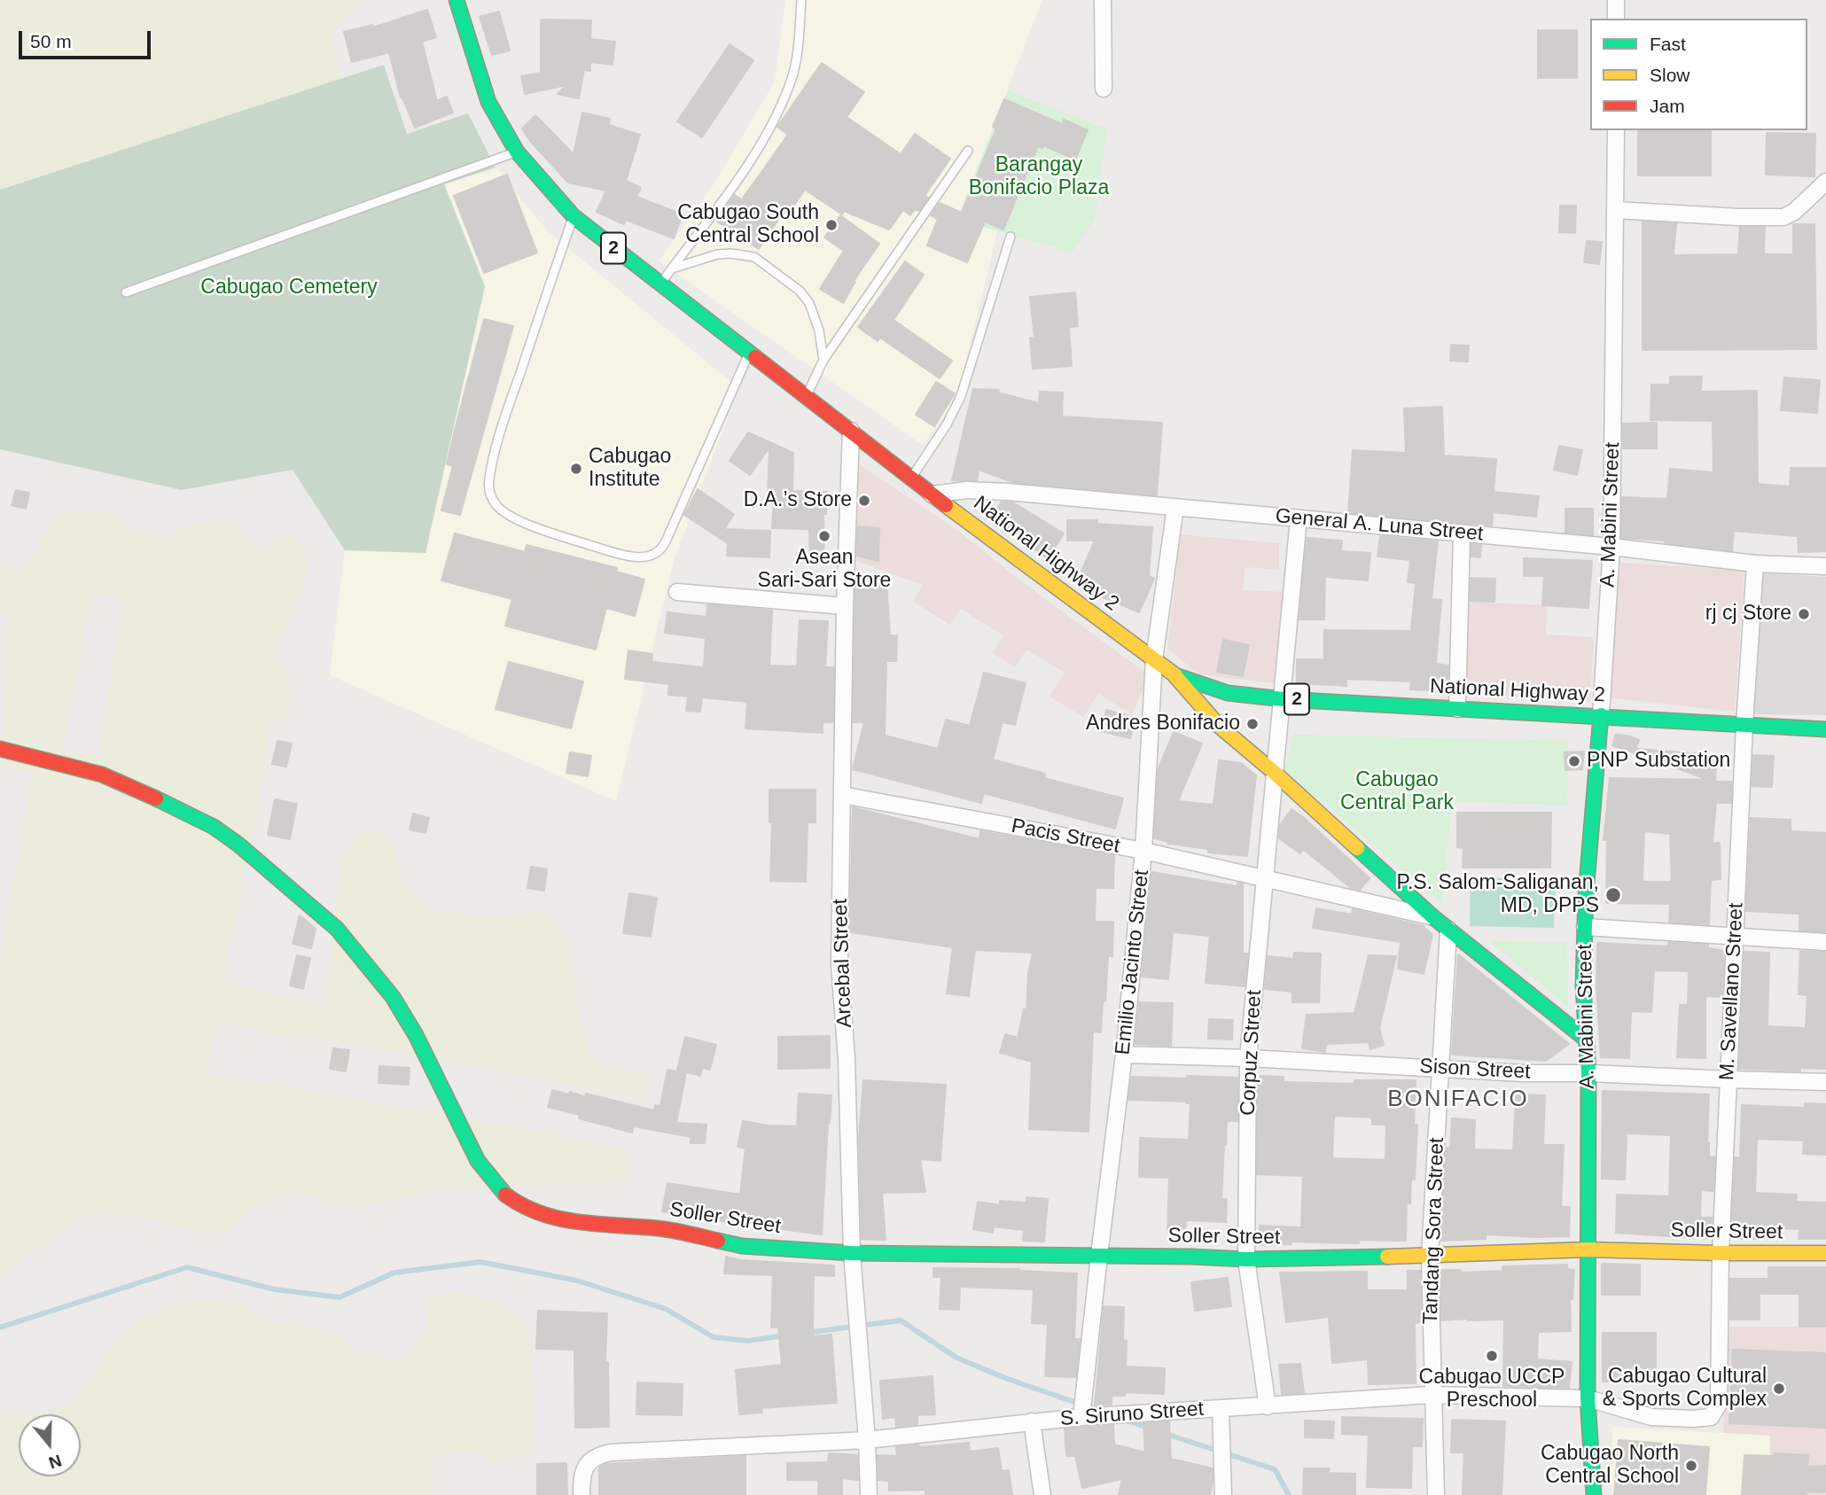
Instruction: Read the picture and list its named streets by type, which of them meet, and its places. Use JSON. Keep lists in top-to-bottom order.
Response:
{
  "streets": {
    "main road": [
      "2",
      "A. Mabini Street",
      "National Highway 2",
      "Soller Street"
    ],
    "street": [
      "General A. Luna Street",
      "Pacis Street",
      "Emilio Jacinto Street",
      "Arcebal Street",
      "M. Savellano Street",
      "Corpuz Street",
      "Sison Street",
      "Tandang Sora Street",
      "S. Siruno Street"
    ]
  },
  "crossings": [
    ["A. Mabini Street", "General A. Luna Street"],
    ["A. Mabini Street", "National Highway 2"],
    ["A. Mabini Street", "Sison Street"],
    ["A. Mabini Street", "Soller Street"],
    ["A. Mabini Street", "S. Siruno Street"],
    ["General A. Luna Street", "National Highway 2"],
    ["General A. Luna Street", "Emilio Jacinto Street"],
    ["General A. Luna Street", "M. Savellano Street"],
    ["General A. Luna Street", "Corpuz Street"],
    ["National Highway 2", "Emilio Jacinto Street"],
    ["National Highway 2", "Arcebal Street"],
    ["National Highway 2", "M. Savellano Street"],
    ["National Highway 2", "Corpuz Street"],
    ["Pacis Street", "Emilio Jacinto Street"],
    ["Pacis Street", "Arcebal Street"],
    ["Pacis Street", "Corpuz Street"],
    ["Emilio Jacinto Street", "Sison Street"],
    ["Emilio Jacinto Street", "Soller Street"],
    ["Emilio Jacinto Street", "S. Siruno Street"],
    ["Arcebal Street", "Soller Street"],
    ["Arcebal Street", "S. Siruno Street"],
    ["M. Savellano Street", "Sison Street"],
    ["M. Savellano Street", "Soller Street"],
    ["M. Savellano Street", "S. Siruno Street"],
    ["Corpuz Street", "Sison Street"],
    ["Corpuz Street", "Soller Street"],
    ["Corpuz Street", "S. Siruno Street"],
    ["Sison Street", "Tandang Sora Street"],
    ["Soller Street", "Tandang Sora Street"],
    ["Tandang Sora Street", "S. Siruno Street"]
  ],
  "districts": ["BONIFACIO"],
  "parks": ["Barangay Bonifacio Plaza", "Cabugao Cemetery", "Cabugao Central Park"],
  "places": [
    "Cabugao South Central School",
    "Cabugao Institute",
    "D.A.’s Store",
    "Asean Sari-Sari Store",
    "rj cj Store",
    "Andres Bonifacio",
    "PNP Substation",
    "P.S. Salom-Saliganan, MD, DPPS",
    "Cabugao UCCP Preschool",
    "Cabugao Cultural & Sports Complex",
    "Cabugao North Central School"
  ],
  "legend": ["Fast", "Slow", "Jam"],
  "scale_bar": "50 m",
  "north": "bottom"
}
